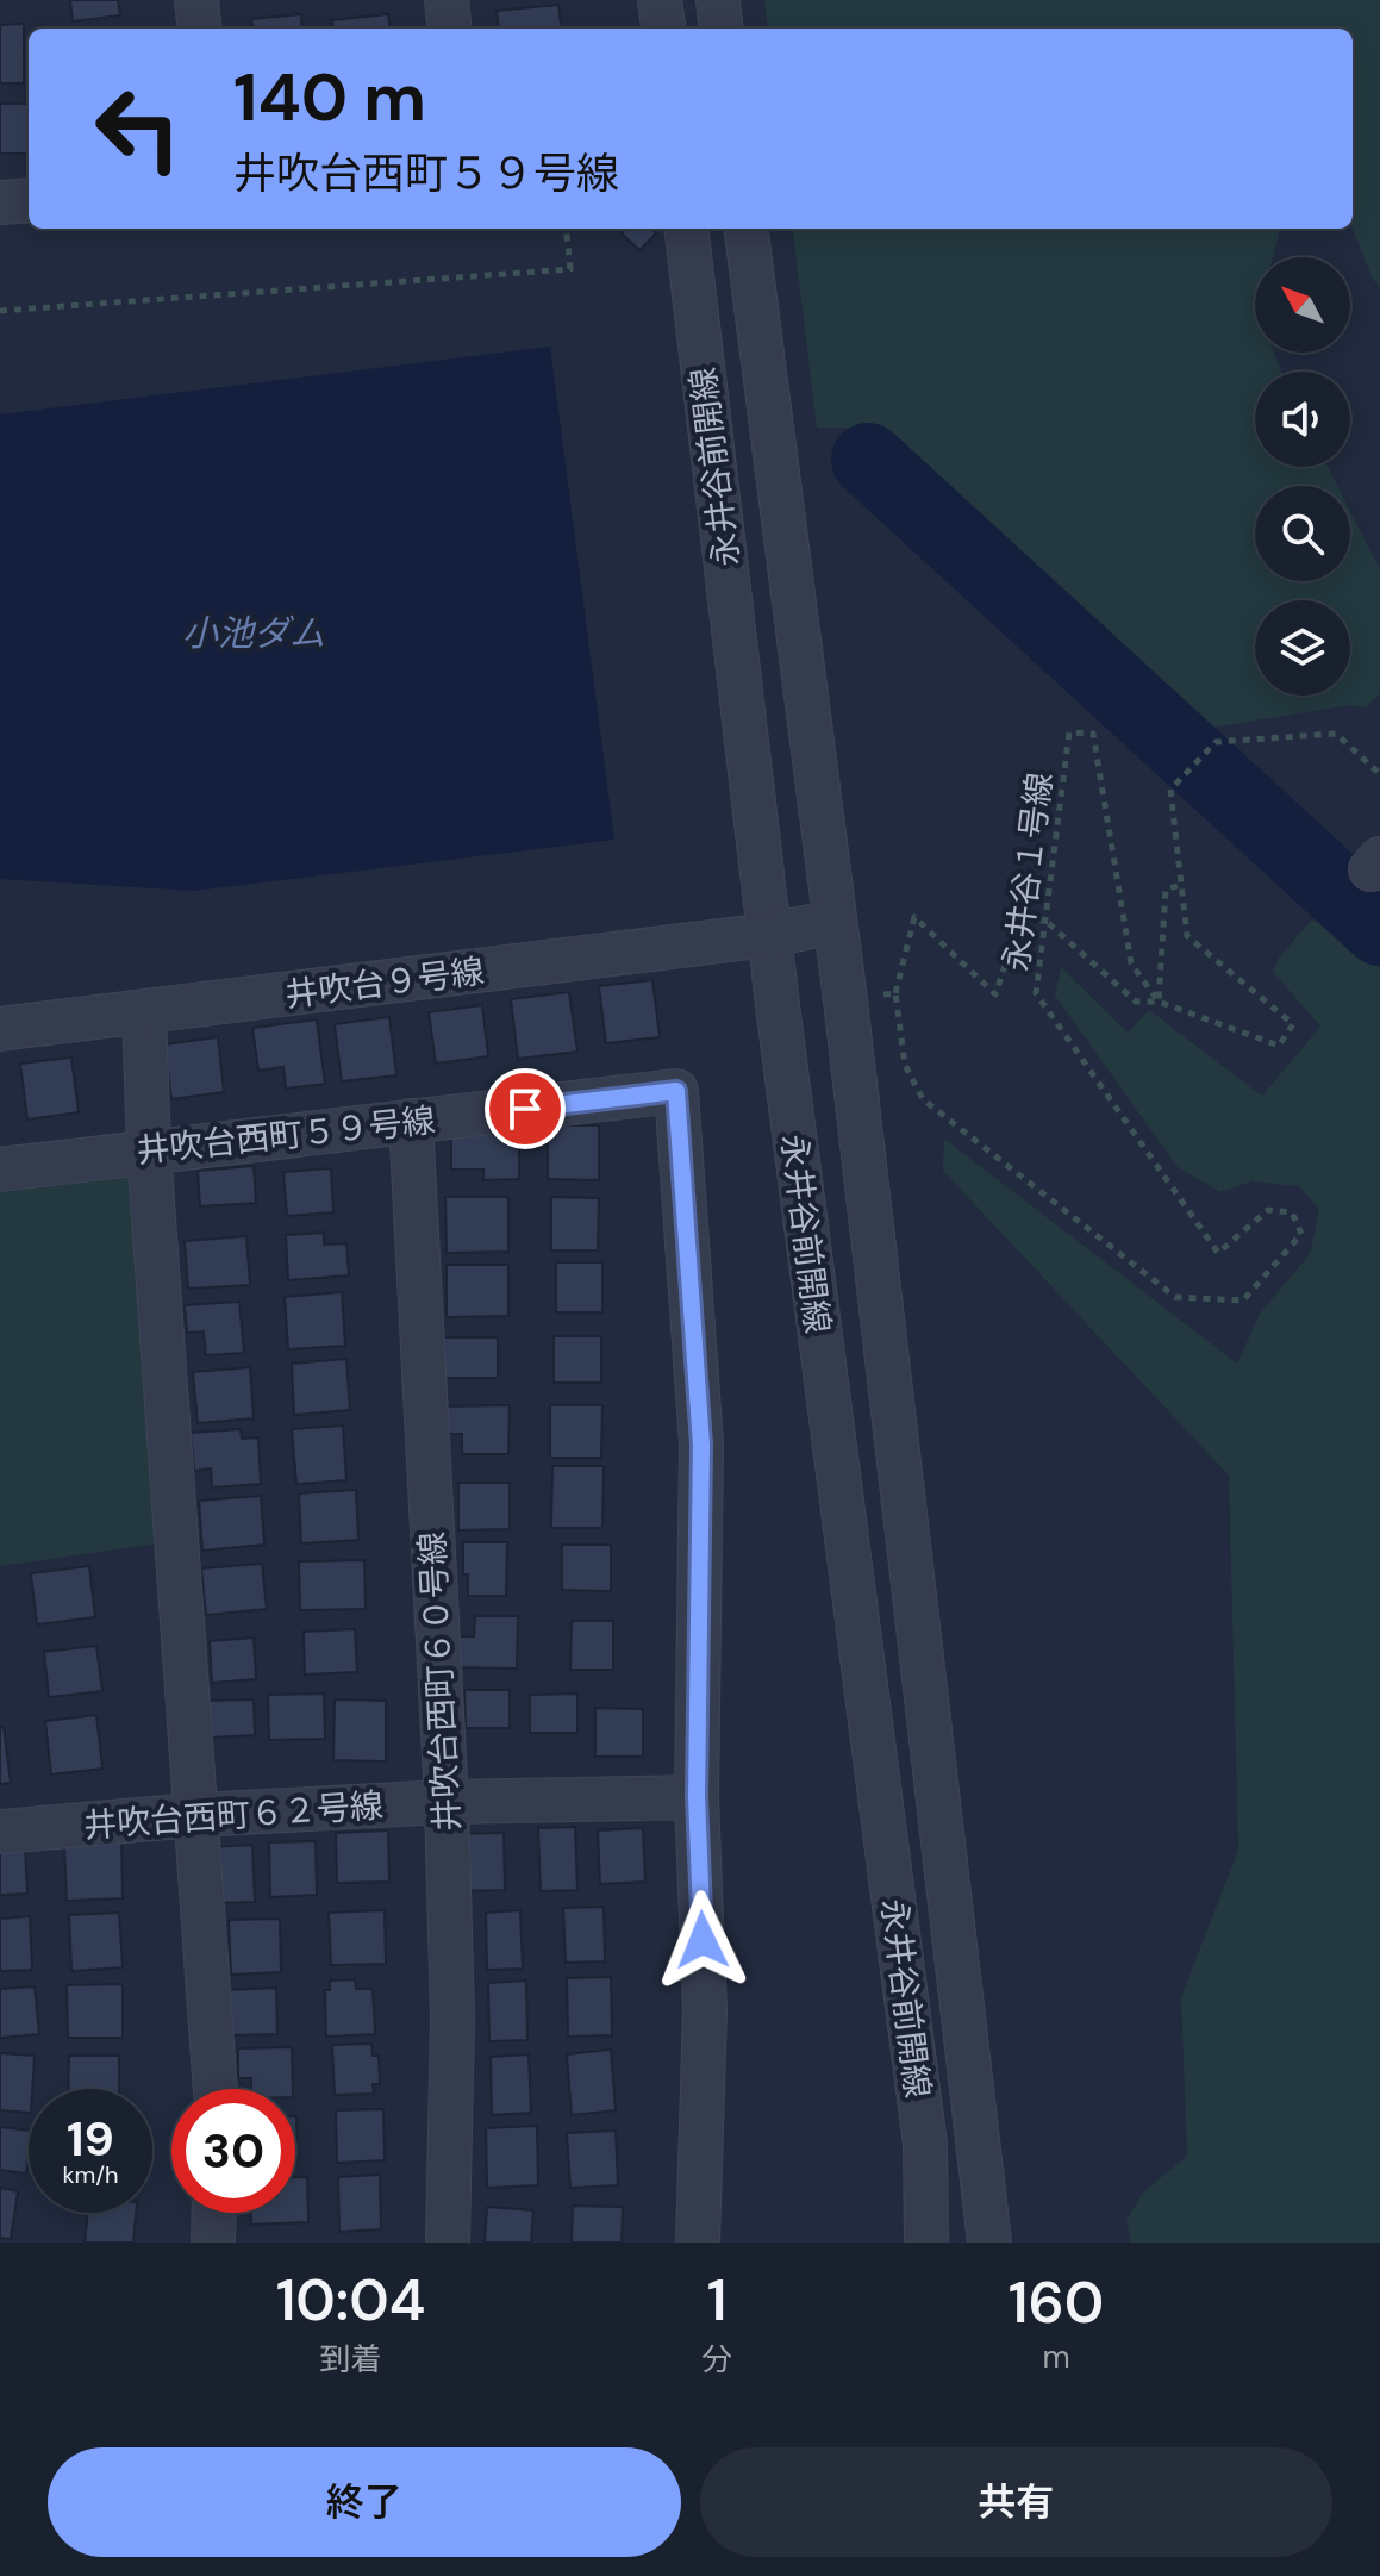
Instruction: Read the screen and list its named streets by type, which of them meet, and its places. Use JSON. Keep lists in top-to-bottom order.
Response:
{
  "streets": {
    "street": [
      "永井谷前開線",
      "井吹台９号線",
      "井吹台西町５９号線",
      "井吹台西町６０号線",
      "井吹台西町６２号線"
    ],
    "path": ["永井谷１号線"]
  },
  "crossings": [
    ["永井谷前開線", "井吹台９号線"],
    ["井吹台西町５９号線", "井吹台西町６０号線"],
    ["井吹台西町５９号線", "井吹台西町６２号線"],
    ["井吹台西町６０号線", "井吹台西町６２号線"]
  ],
  "water": ["小池ダム"],
  "north": "top left",
  "page": {
    "turn": ["140 m", "井吹台西町５９号線"],
    "speed": "19 km/h",
    "limit": "30",
    "eta": [
      "10:04",
      "到着",
      "1",
      "分",
      "160",
      "m"
    ],
    "buttons": ["終了", "共有"]
  }
}
